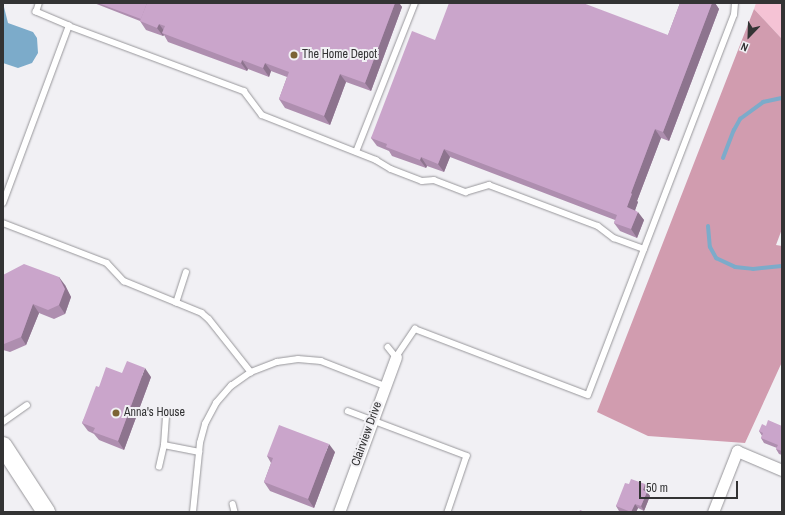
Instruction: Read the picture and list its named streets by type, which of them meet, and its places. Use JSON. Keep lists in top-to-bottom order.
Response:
{
  "streets": {
    "street": ["Clairview Drive"]
  },
  "places": ["The Home Depot", "Anna's House"],
  "scale_bar": "50 m",
  "north": "bottom left"
}
